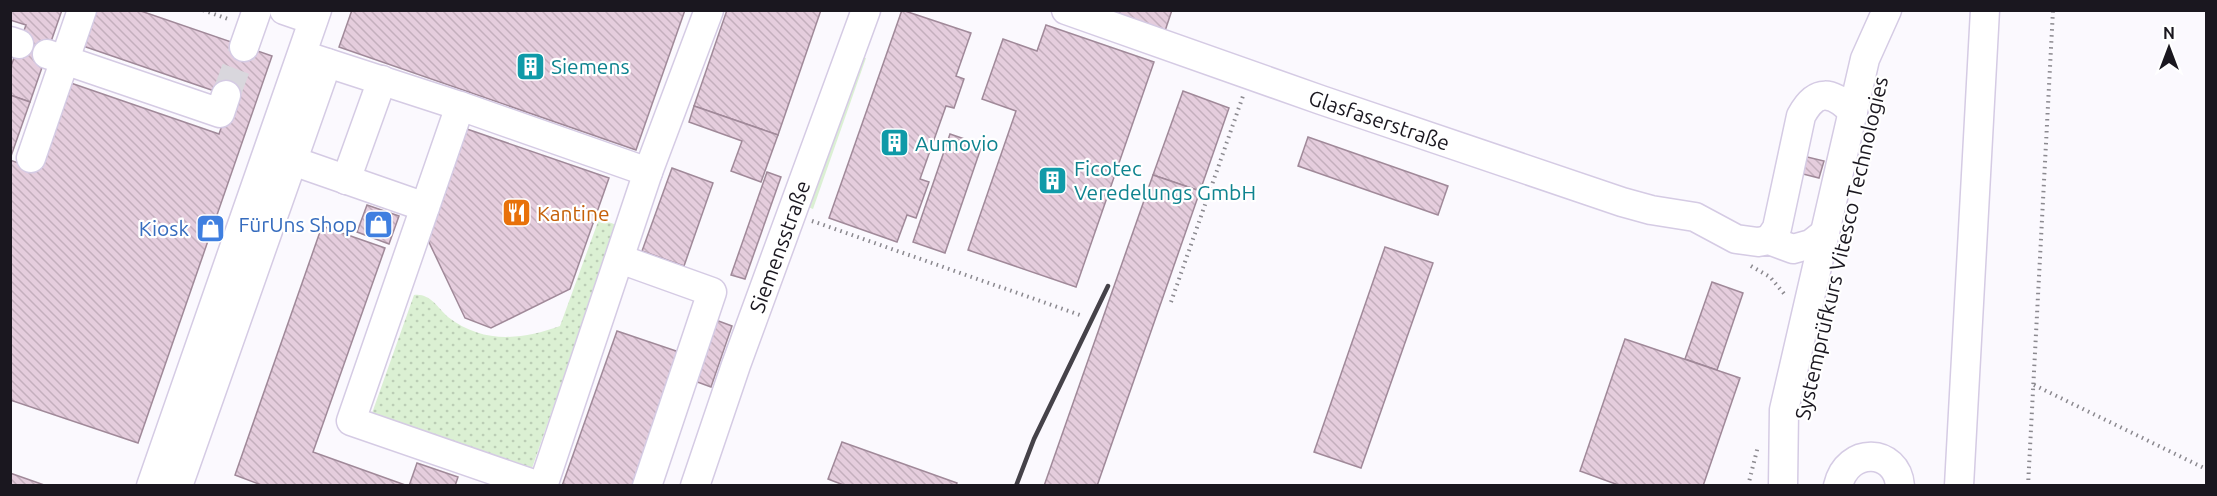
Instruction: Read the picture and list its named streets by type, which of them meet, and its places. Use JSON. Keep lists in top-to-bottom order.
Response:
{
  "streets": {
    "street": ["Glasfaserstraße", "Siemensstraße", "Systemprüfkurs Vitesco Technologies"]
  },
  "places": {
    "building": ["Siemens", "Aumovio", "Ficotec Veredelungs GmbH"],
    "restaurant": ["Kantine"],
    "shop": ["FürUns Shop", "Kiosk"]
  },
  "north": "top"
}
